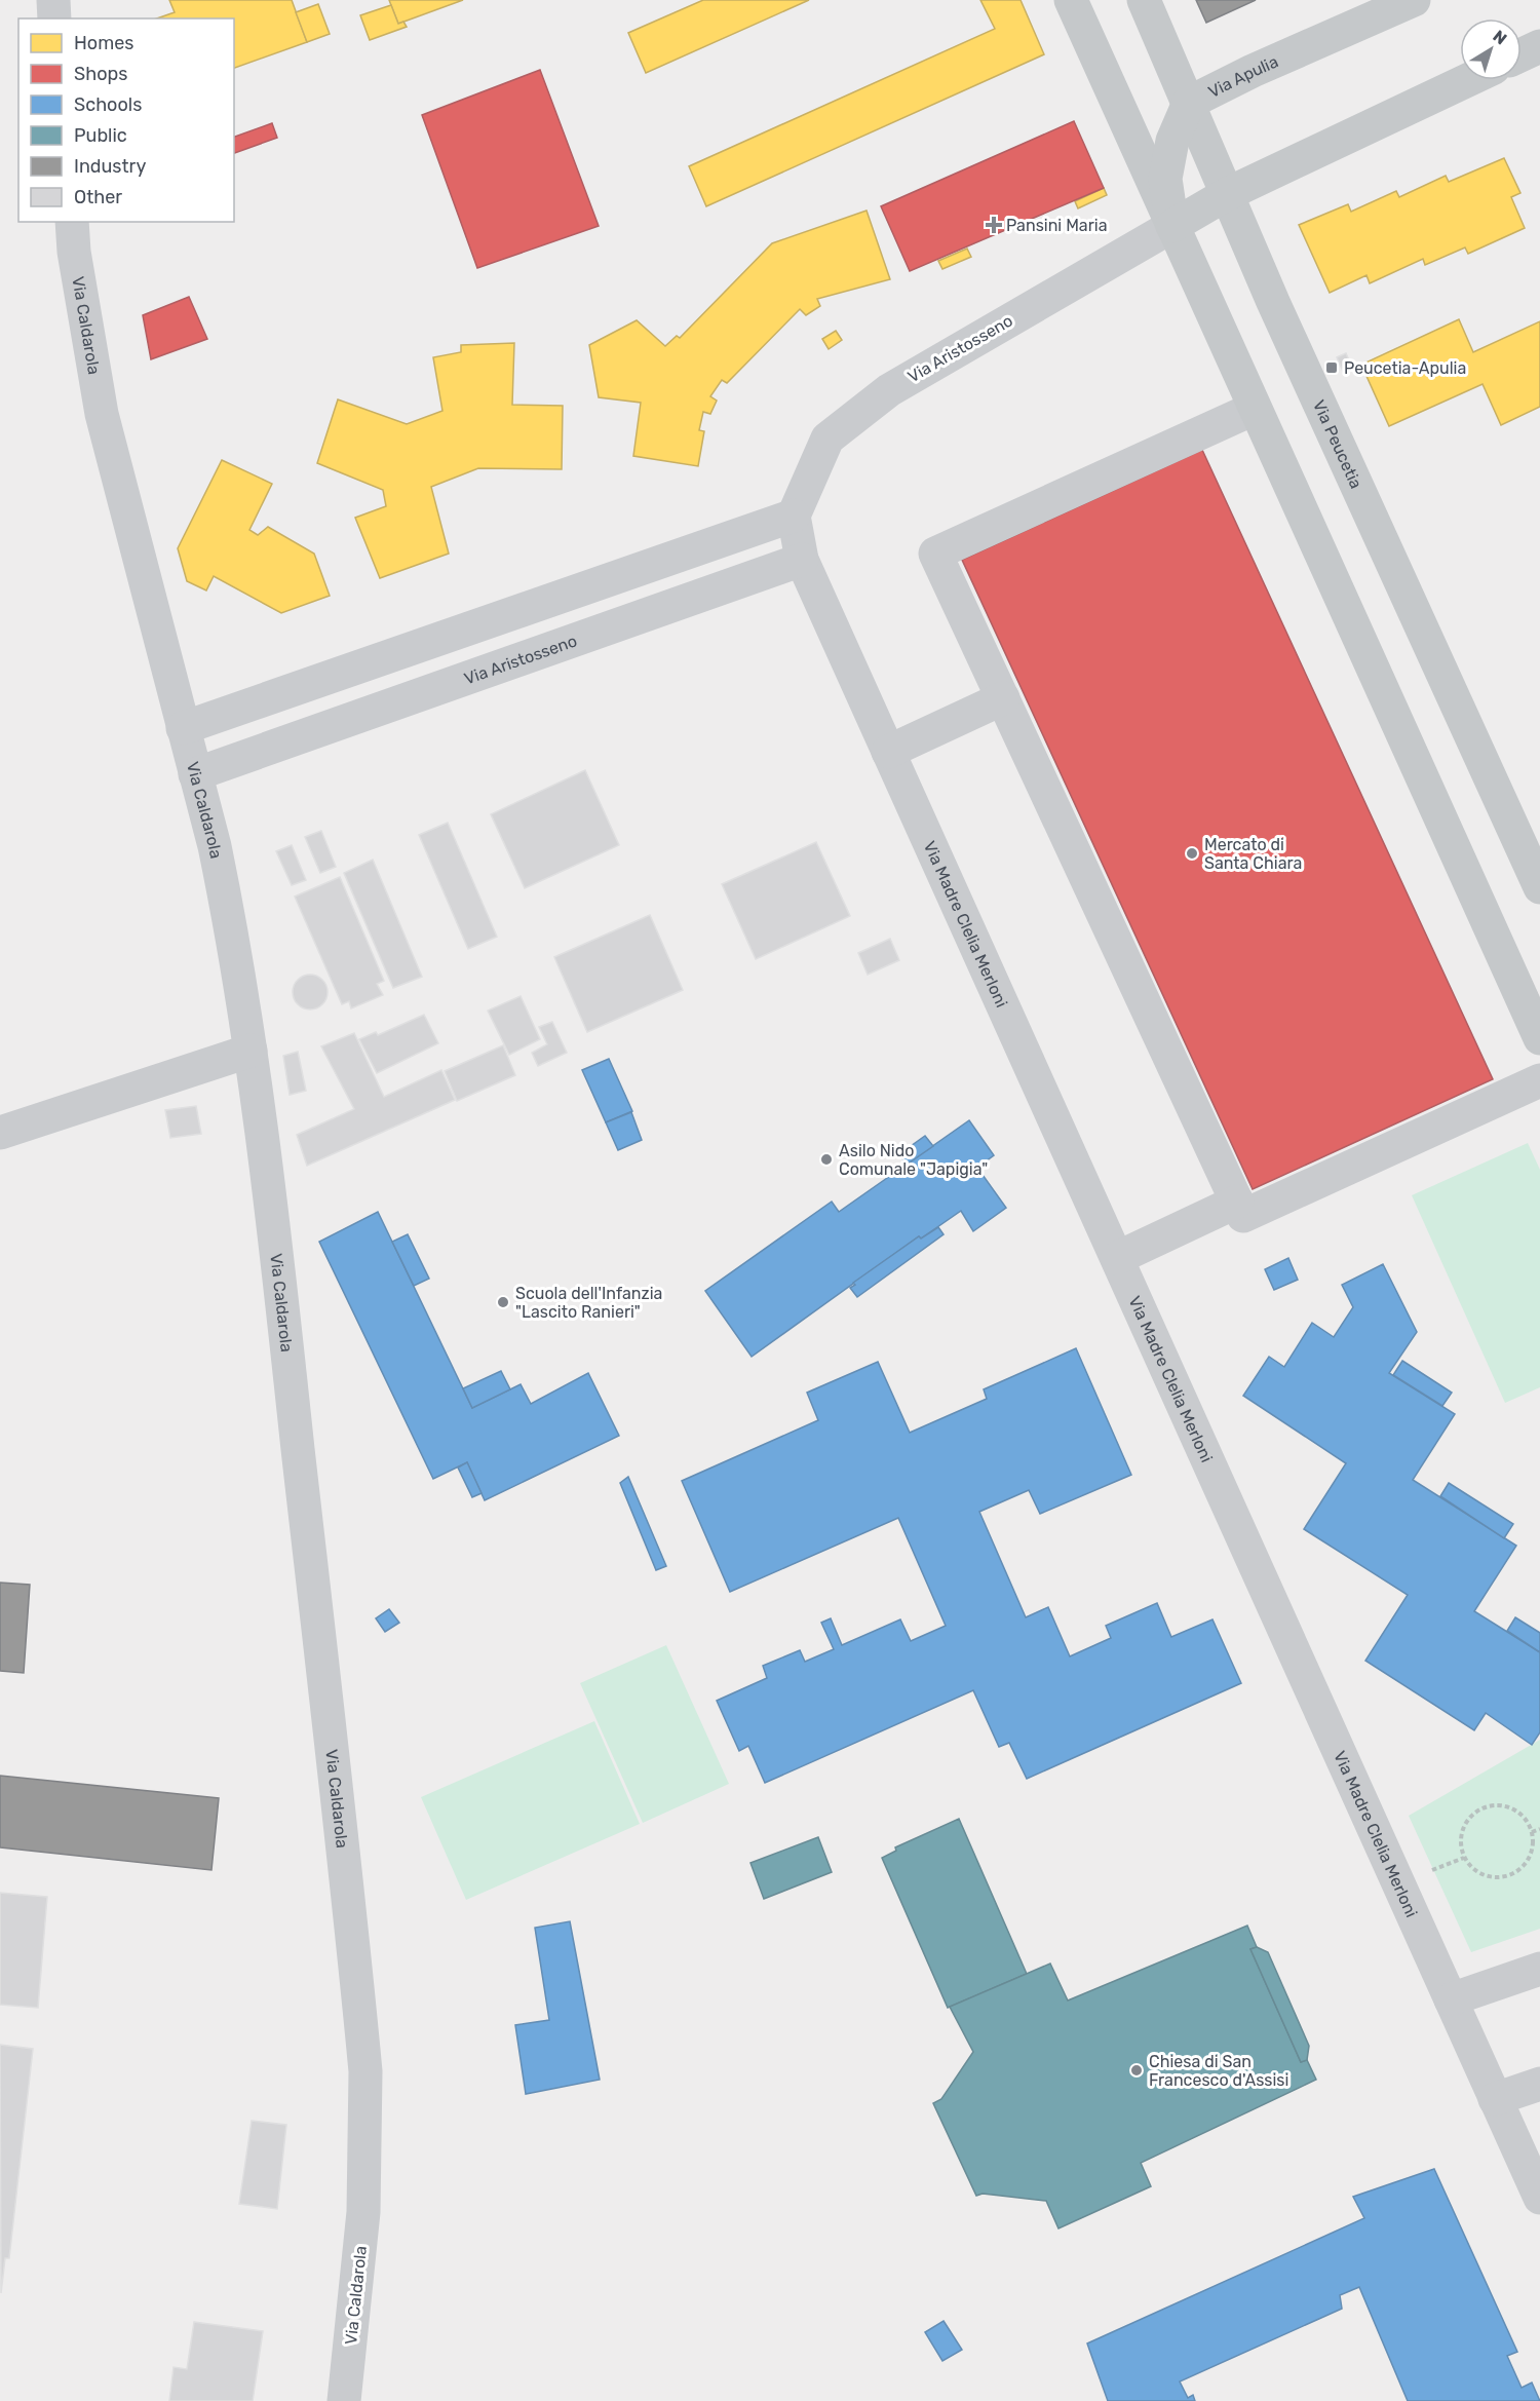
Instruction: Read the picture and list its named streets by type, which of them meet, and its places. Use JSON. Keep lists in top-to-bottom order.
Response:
{
  "streets": {
    "main road": ["Via Apulia", "Via Peucetia"],
    "street": ["Via Caldarola", "Via Aristosseno", "Via Madre Clelia Merloni"]
  },
  "crossings": [
    ["Via Apulia", "Via Aristosseno"],
    ["Via Apulia", "Via Peucetia"],
    ["Via Caldarola", "Via Aristosseno"],
    ["Via Aristosseno", "Via Madre Clelia Merloni"]
  ],
  "places": {
    "health": ["Pansini Maria"],
    "transit": ["Peucetia-Apulia"],
    "other": [
      "Mercato di Santa Chiara",
      "Asilo Nido Comunale \"Japigia\"",
      "Scuola dell'Infanzia \"Lascito Ranieri\"",
      "Chiesa di San Francesco d'Assisi"
    ]
  },
  "legend": [
    "Homes",
    "Shops",
    "Schools",
    "Public",
    "Industry",
    "Other"
  ],
  "north": "top right"
}
